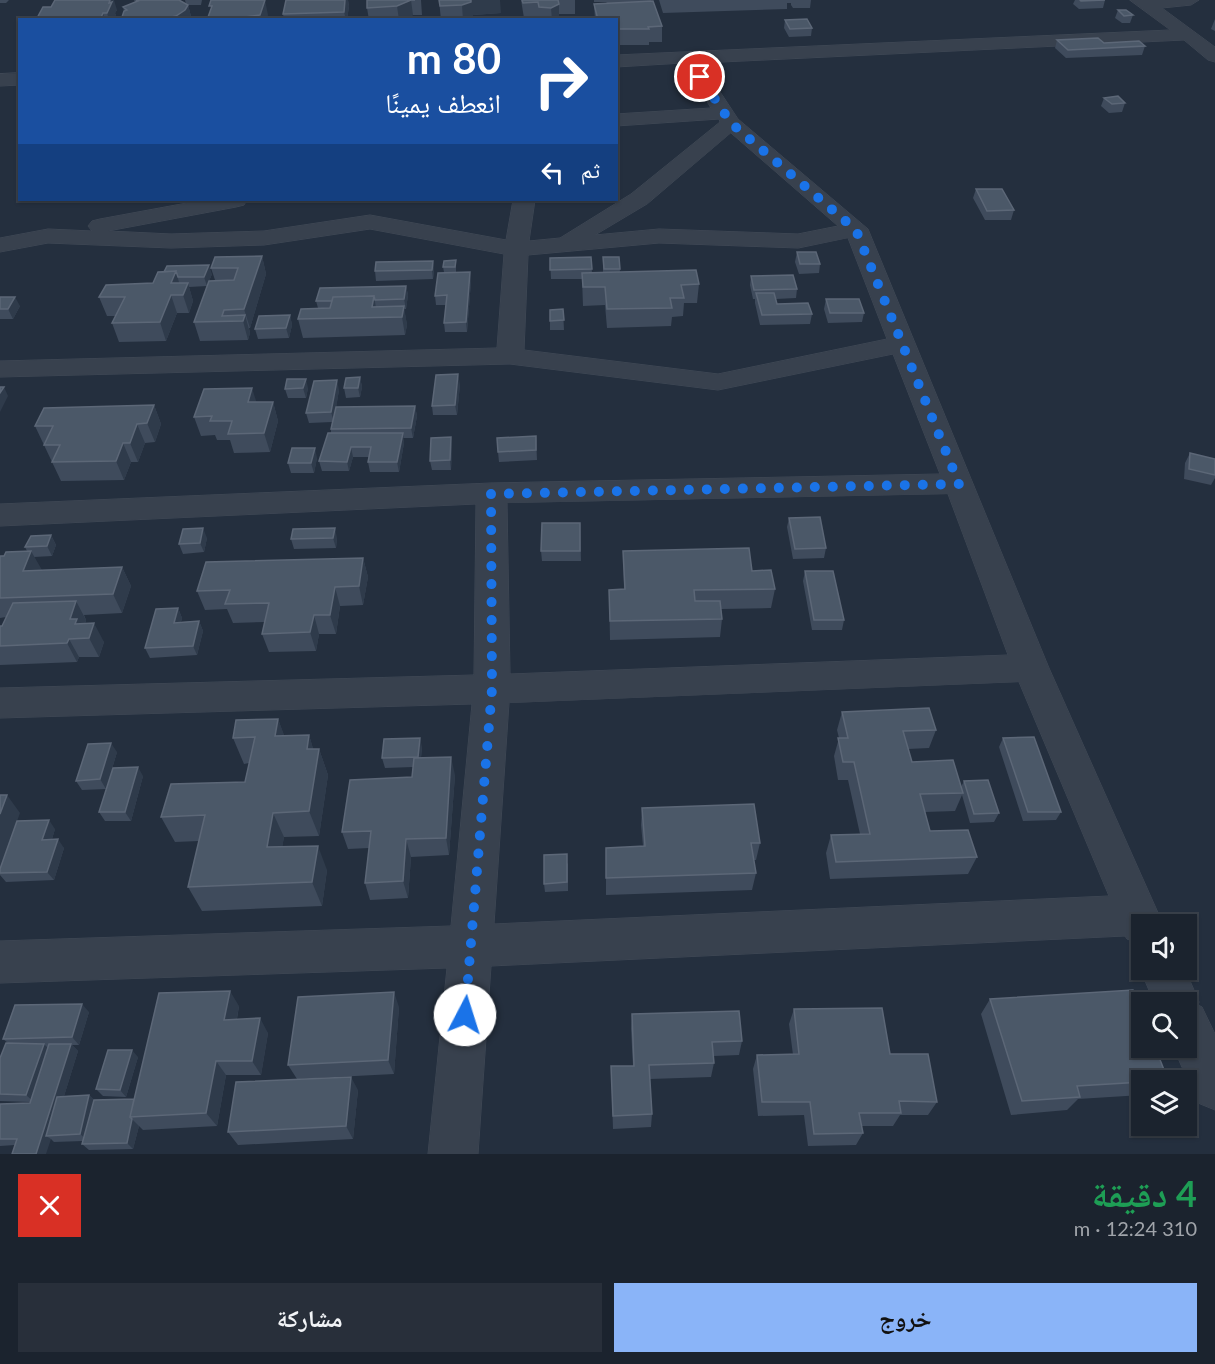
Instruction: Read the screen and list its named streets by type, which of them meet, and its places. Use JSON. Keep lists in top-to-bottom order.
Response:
{
  "page": {
    "turn": ["80 m", "انعطف يمينًا"],
    "then": "ثم",
    "heading": ["4 دقيقة", "310 m · 12:24"],
    "buttons": ["خروج", "مشاركة"]
  }
}
